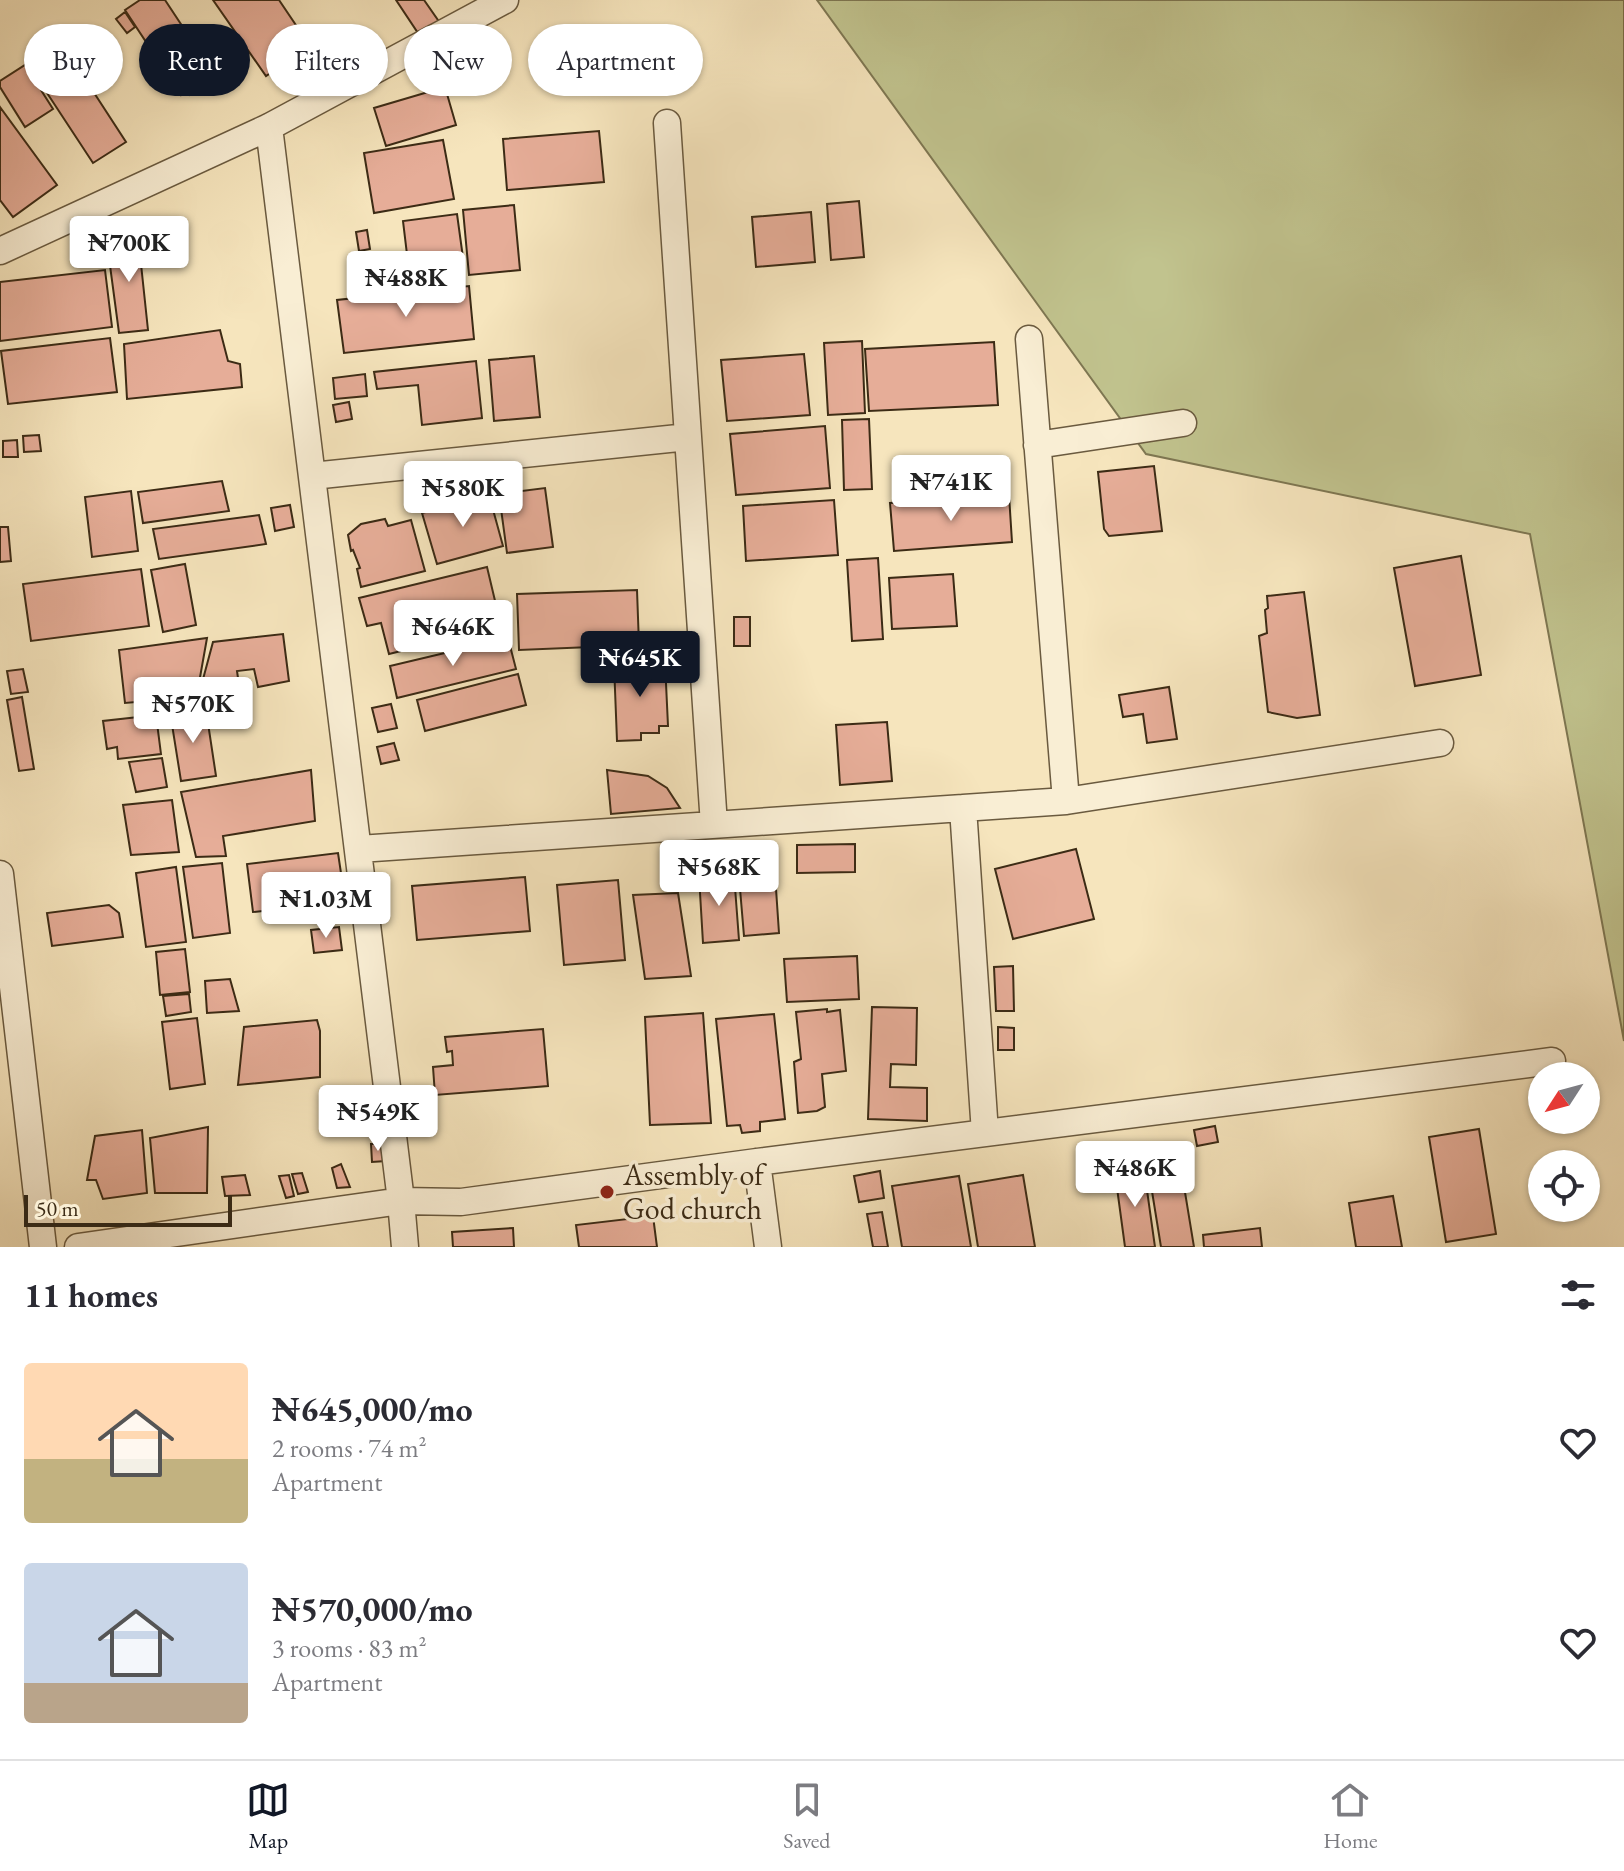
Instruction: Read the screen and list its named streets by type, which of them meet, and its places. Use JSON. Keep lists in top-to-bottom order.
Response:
{
  "places": ["Assembly of God church"],
  "scale_bar": "50 m",
  "north": "bottom left",
  "page": {
    "chip": [
      "Buy",
      "Rent",
      "Filters",
      "New",
      "Apartment"
    ],
    "price": [
      "₦700K",
      "₦488K",
      "₦741K",
      "₦580K",
      "₦646K",
      "₦645K",
      "₦570K",
      "₦568K",
      "₦1.03M",
      "₦549K",
      "₦486K"
    ],
    "scale": "50 m",
    "heading": "11 homes",
    "list": [
      {
        "name": "₦645,000/mo",
        "note": "2 rooms · 74 m² · Apartment"
      },
      {
        "name": "₦570,000/mo",
        "note": "3 rooms · 83 m² · Apartment"
      }
    ],
    "tabs": ["Map", "Saved", "Home"]
  }
}
